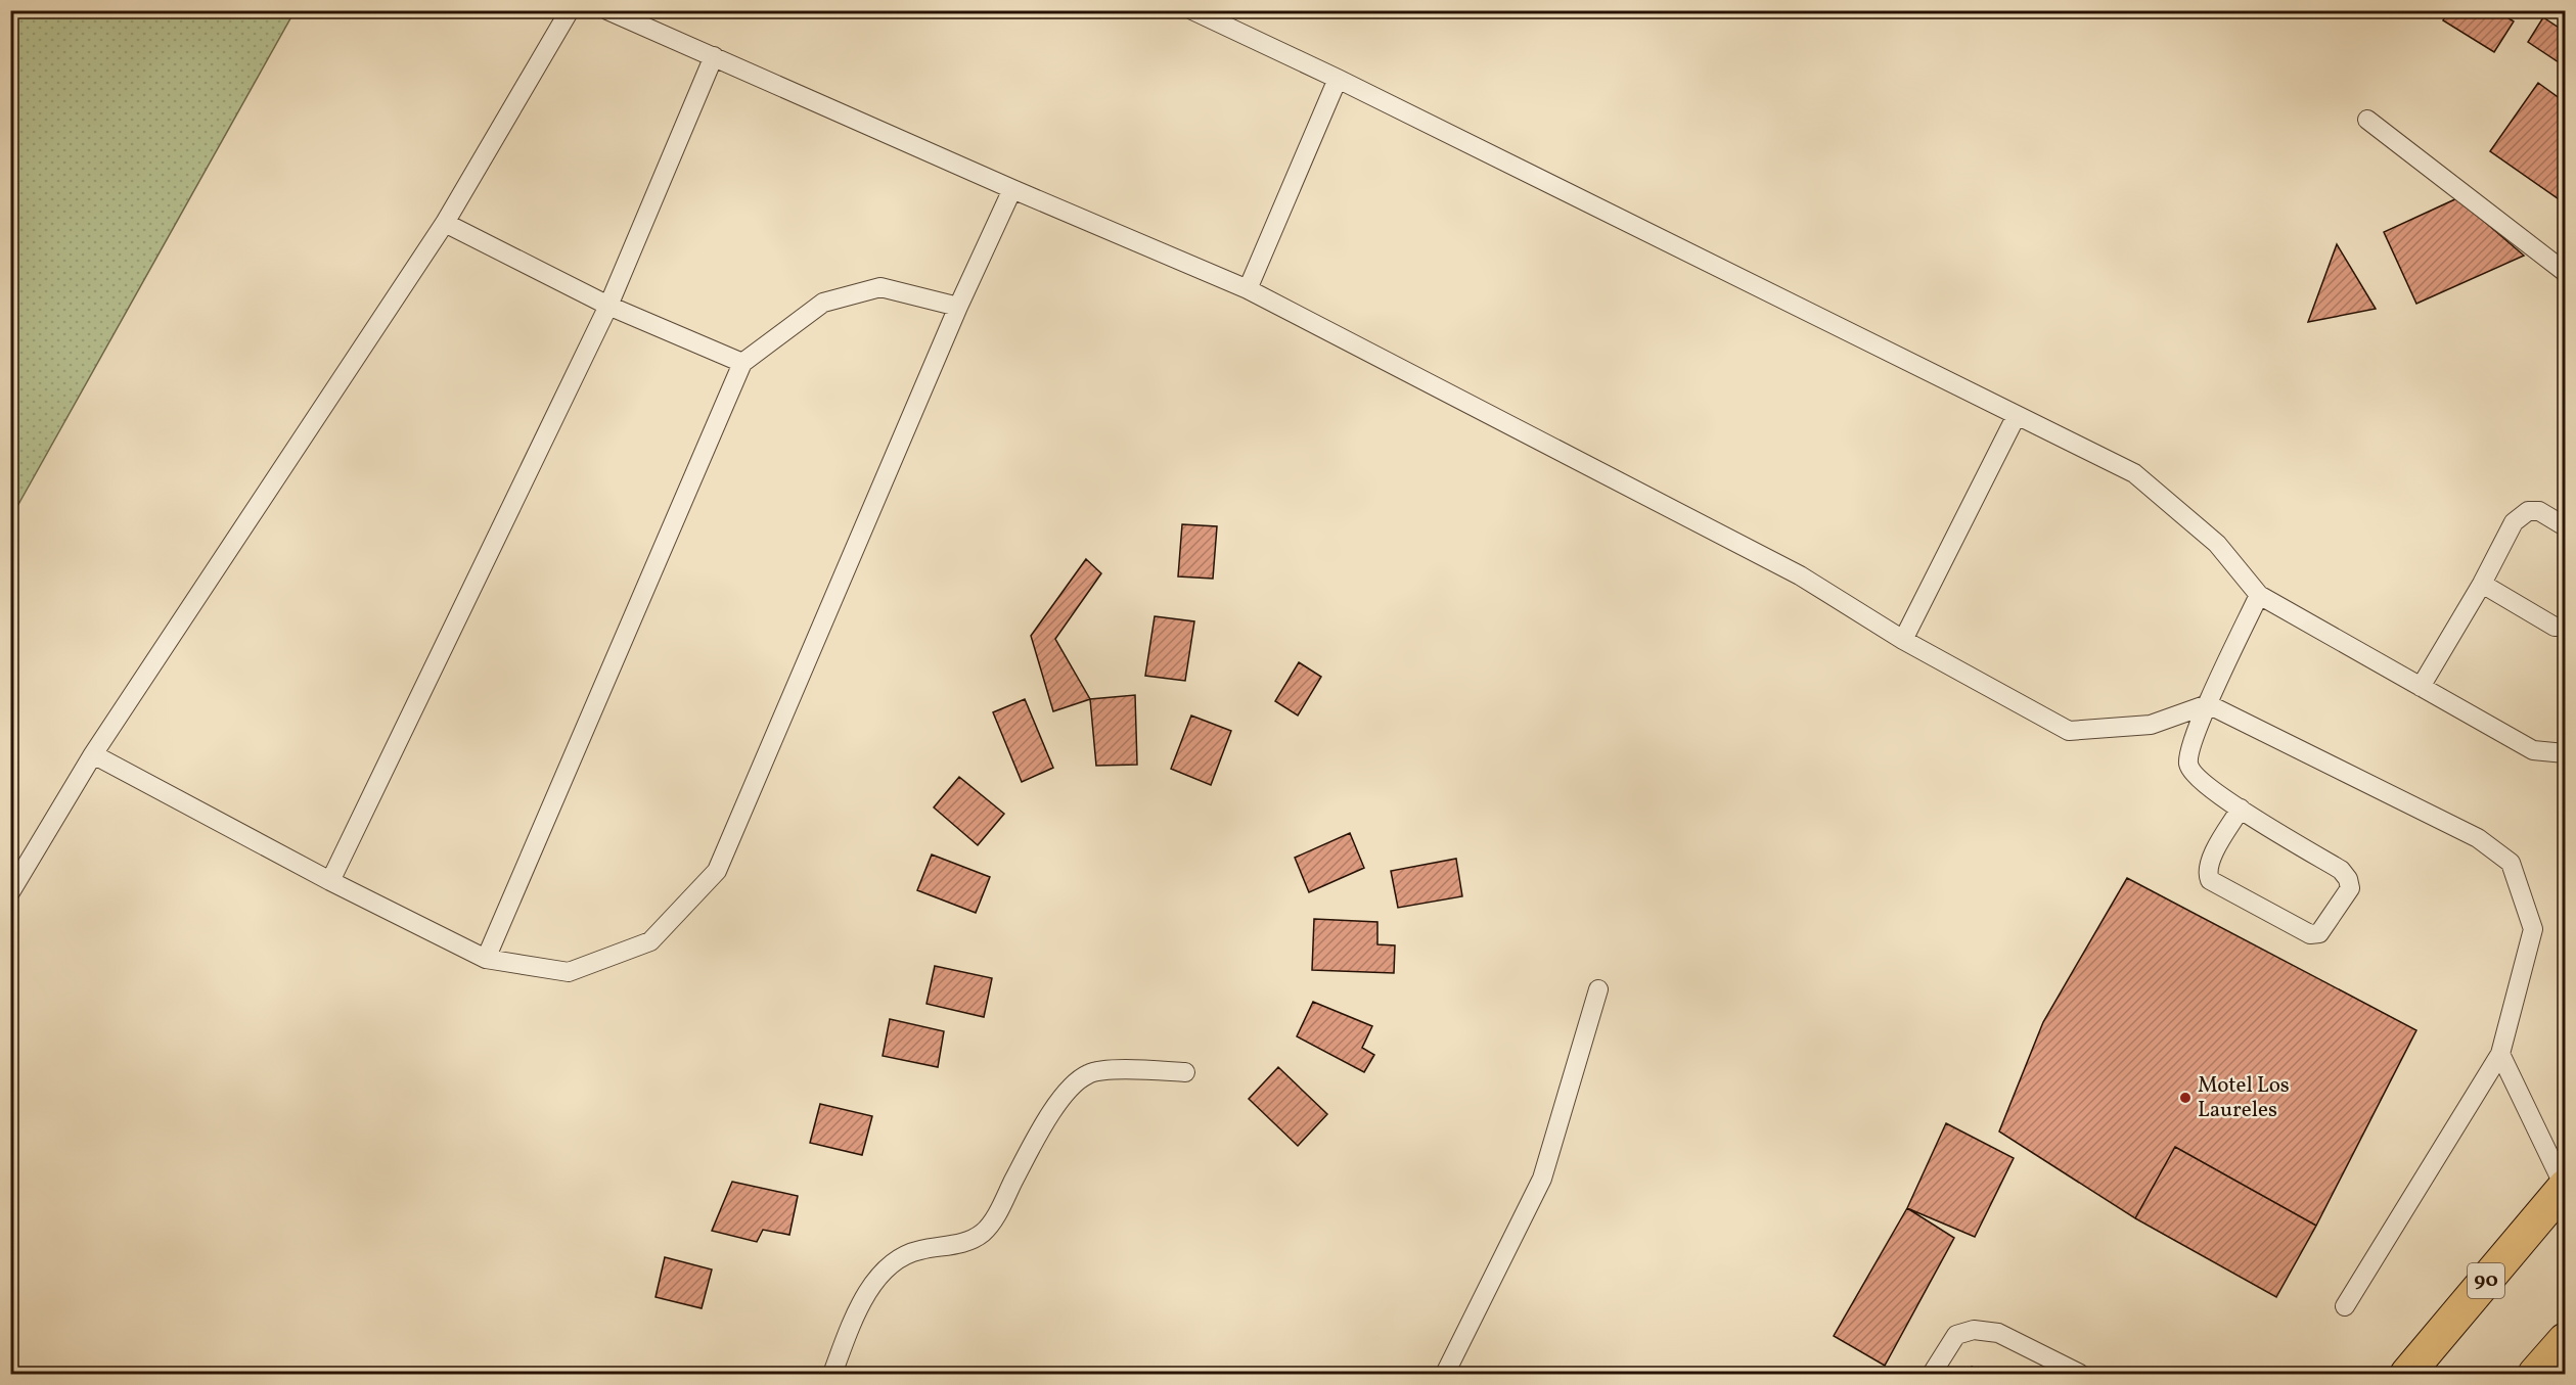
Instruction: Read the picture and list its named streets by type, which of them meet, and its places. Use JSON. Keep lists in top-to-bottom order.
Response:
{
  "streets": {
    "highway": ["90"]
  },
  "places": ["Motel Los Laureles"]
}
